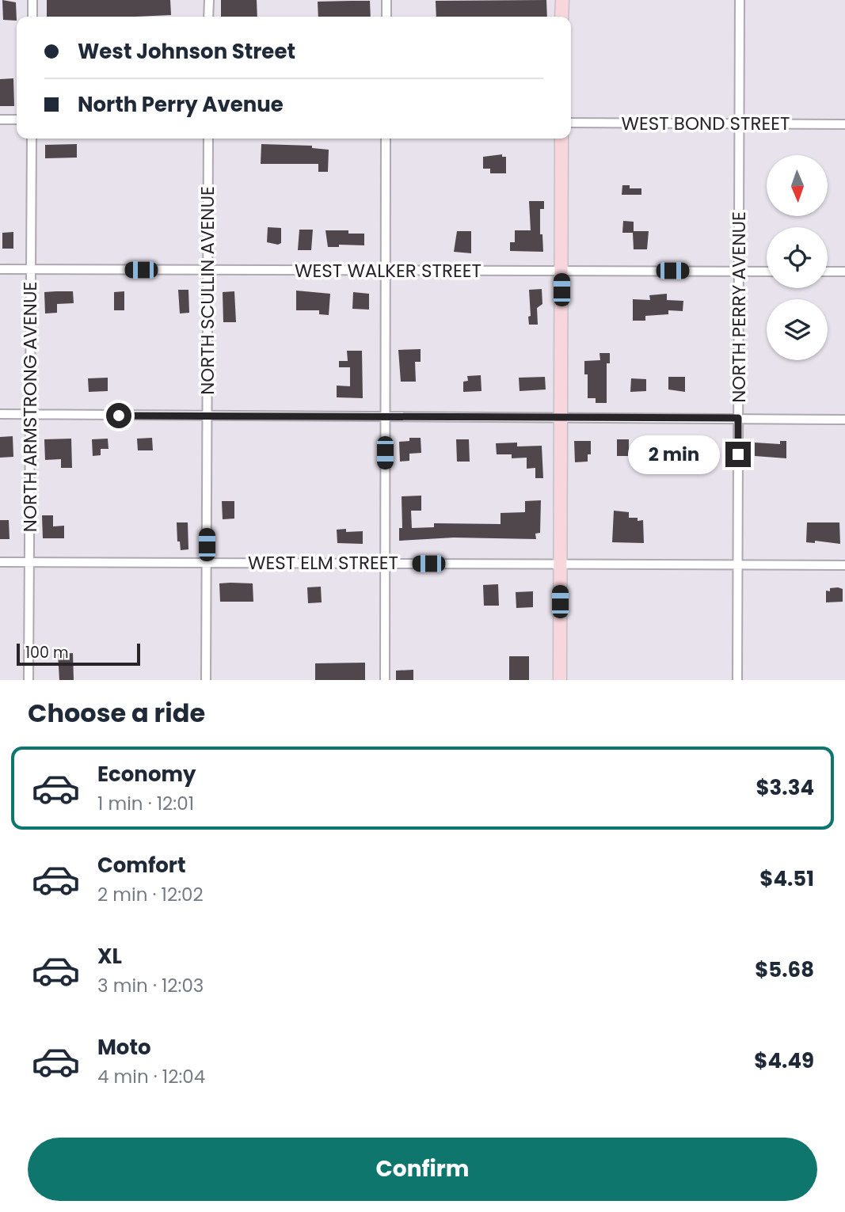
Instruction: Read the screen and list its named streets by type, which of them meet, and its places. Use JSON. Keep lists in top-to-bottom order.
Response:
{
  "streets": {
    "street": [
      "WEST BOND STREET",
      "WEST WALKER STREET",
      "NORTH SCULLIN AVENUE",
      "NORTH PERRY AVENUE",
      "NORTH ARMSTRONG AVENUE",
      "WEST ELM STREET"
    ]
  },
  "crossings": [
    ["WEST BOND STREET", "NORTH PERRY AVENUE"],
    ["WEST WALKER STREET", "NORTH SCULLIN AVENUE"],
    ["WEST WALKER STREET", "NORTH PERRY AVENUE"],
    ["WEST WALKER STREET", "NORTH ARMSTRONG AVENUE"],
    ["NORTH SCULLIN AVENUE", "WEST ELM STREET"],
    ["NORTH PERRY AVENUE", "WEST ELM STREET"],
    ["NORTH ARMSTRONG AVENUE", "WEST ELM STREET"]
  ],
  "scale_bar": "100 m",
  "north": "bottom",
  "page": {
    "banner": ["West Johnson Street", "North Perry Avenue"],
    "bubble": "2 min",
    "scale": "100 m",
    "heading": "Choose a ride",
    "list": [
      {
        "name": "Economy",
        "note": "1 min · 12:01",
        "value": "$3.34"
      },
      {
        "name": "Comfort",
        "note": "2 min · 12:02",
        "value": "$4.51"
      },
      {
        "name": "XL",
        "note": "3 min · 12:03",
        "value": "$5.68"
      },
      {
        "name": "Moto",
        "note": "4 min · 12:04",
        "value": "$4.49"
      }
    ],
    "buttons": "Confirm"
  }
}
